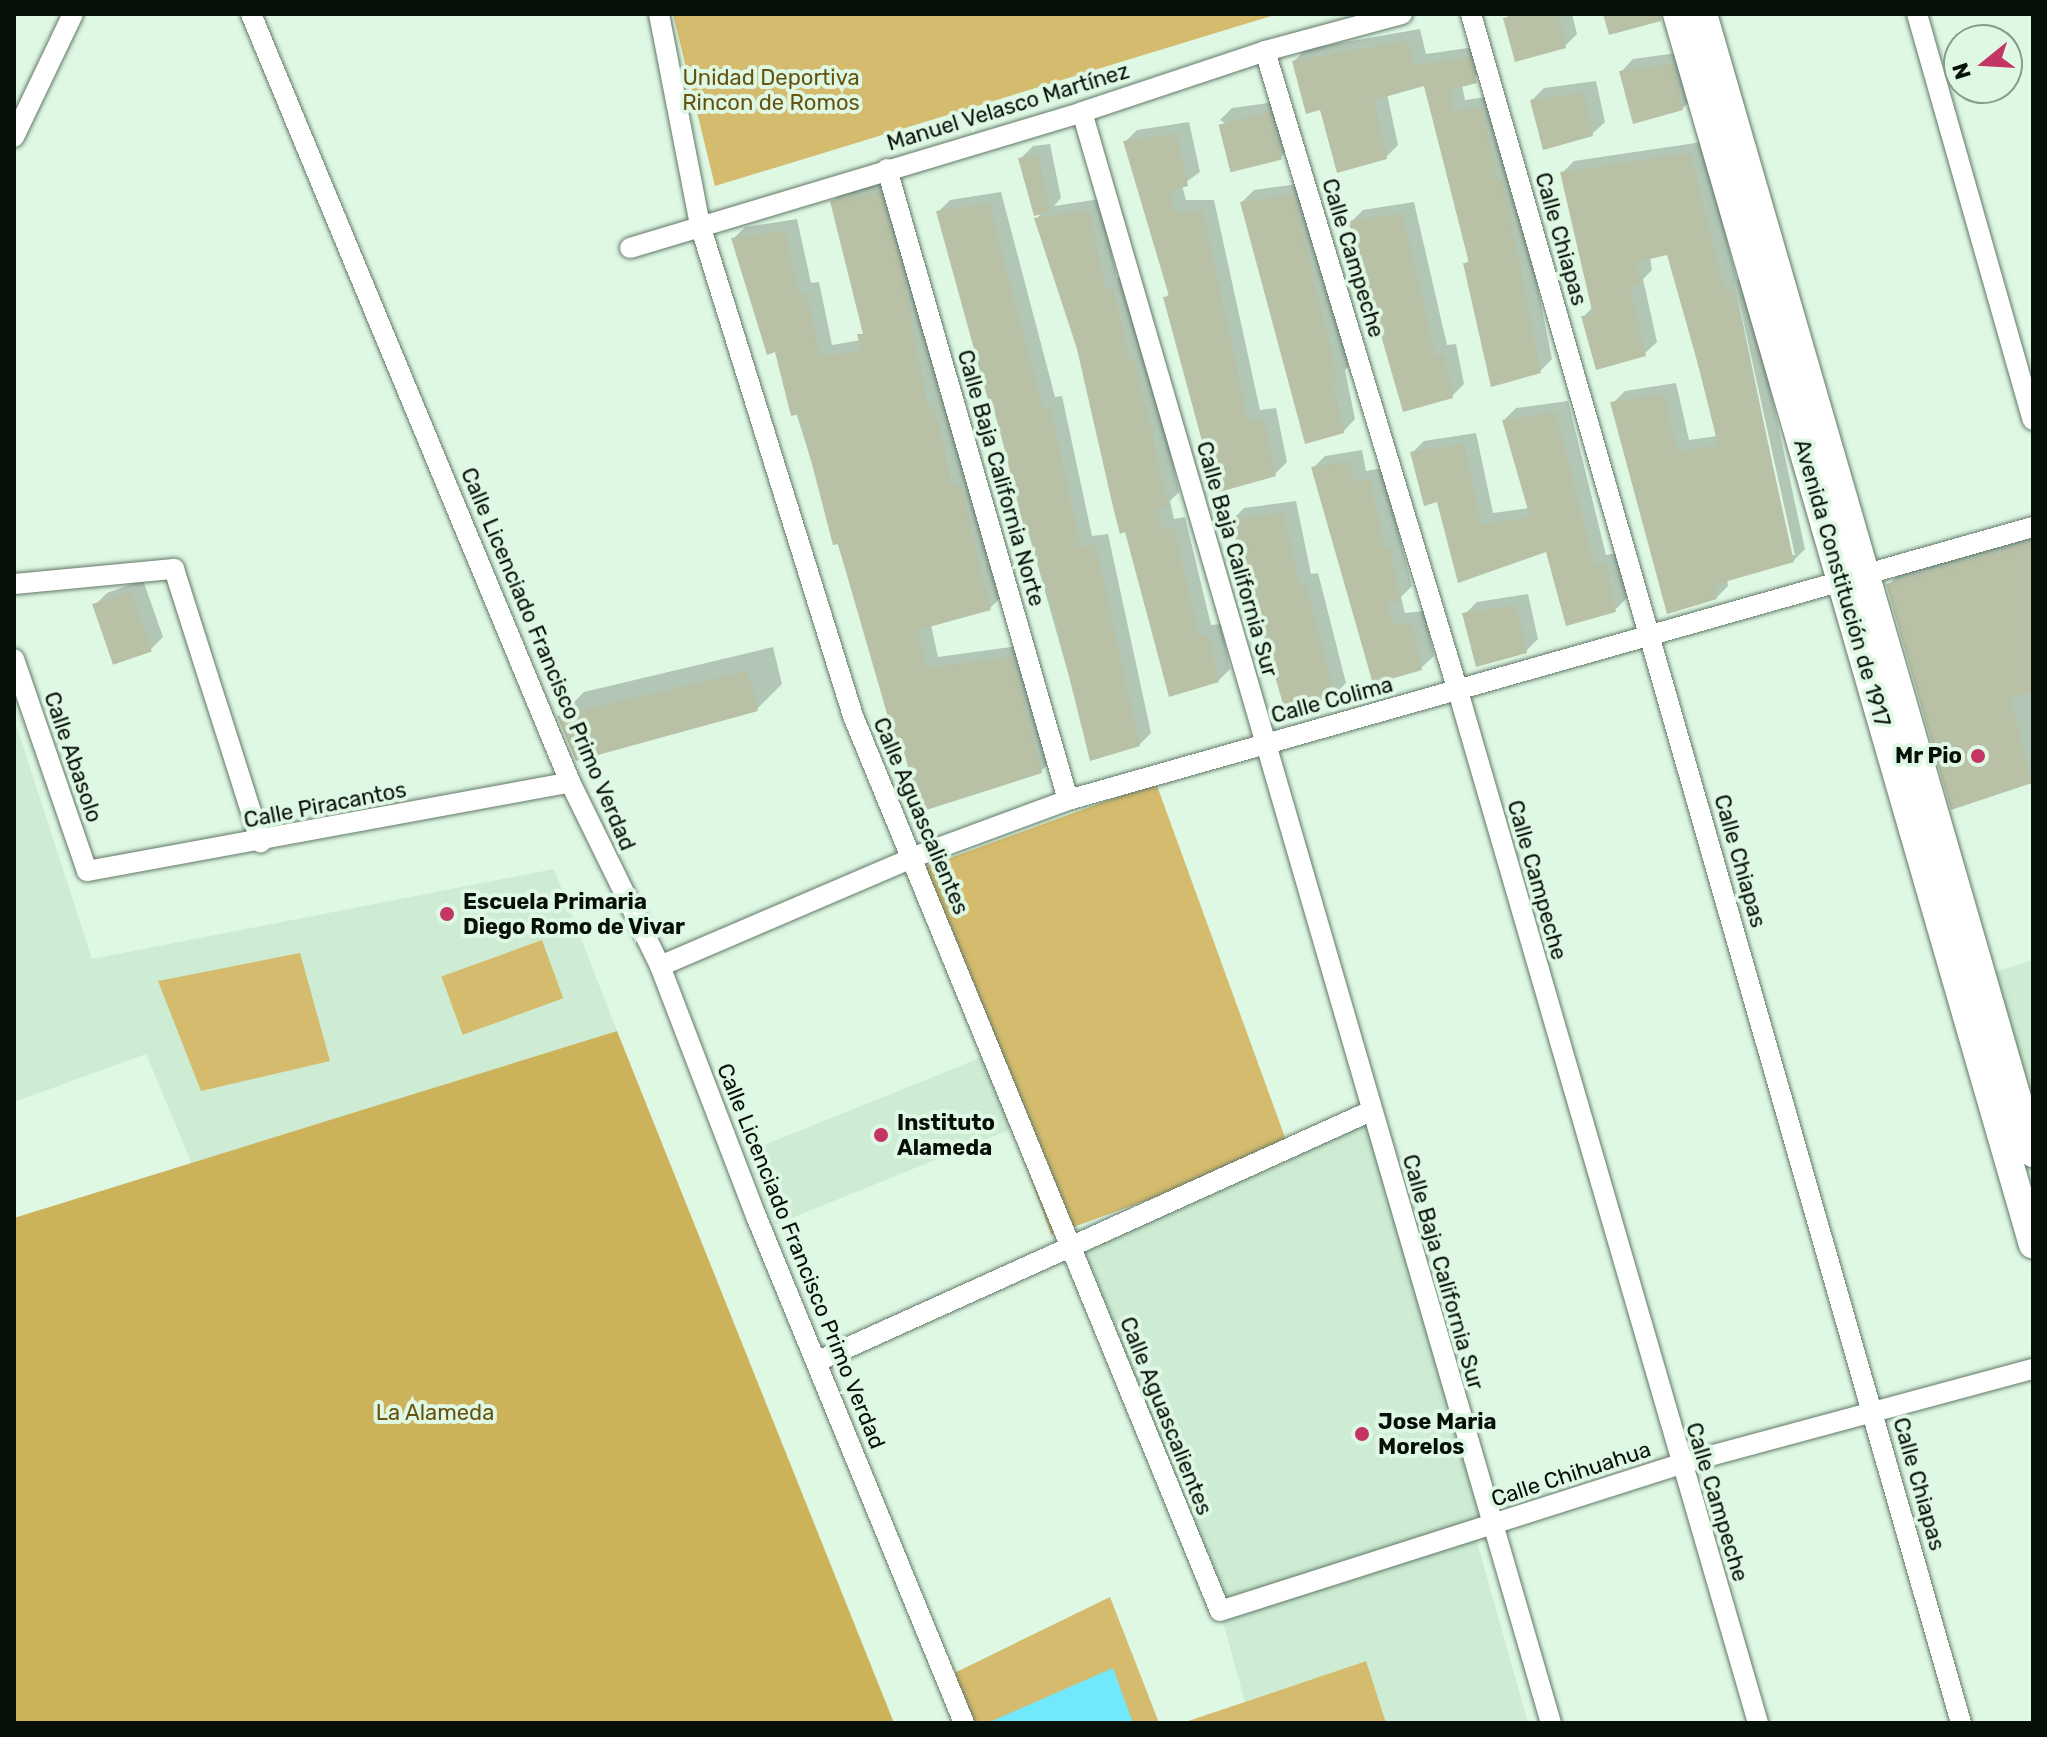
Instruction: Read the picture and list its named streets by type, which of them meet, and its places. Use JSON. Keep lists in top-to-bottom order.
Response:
{
  "streets": {
    "street": [
      "Manuel Velasco Martínez",
      "Calle Chiapas",
      "Calle Campeche",
      "Calle Baja California Norte",
      "Calle Baja California Sur",
      "Avenida Constitución de 1917",
      "Calle Licenciado Francisco Primo Verdad",
      "Calle Colima",
      "Calle Abasolo",
      "Calle Piracantos",
      "Calle Aguascalientes",
      "Calle Chihuahua"
    ]
  },
  "crossings": [
    ["Manuel Velasco Martínez", "Calle Campeche"],
    ["Manuel Velasco Martínez", "Calle Baja California Norte"],
    ["Manuel Velasco Martínez", "Calle Baja California Sur"],
    ["Manuel Velasco Martínez", "Calle Aguascalientes"],
    ["Calle Chiapas", "Calle Colima"],
    ["Calle Chiapas", "Calle Chihuahua"],
    ["Calle Campeche", "Calle Colima"],
    ["Calle Campeche", "Calle Chihuahua"],
    ["Calle Baja California Norte", "Calle Colima"],
    ["Calle Baja California Sur", "Calle Colima"],
    ["Calle Baja California Sur", "Calle Chihuahua"],
    ["Avenida Constitución de 1917", "Calle Colima"],
    ["Calle Licenciado Francisco Primo Verdad", "Calle Colima"],
    ["Calle Licenciado Francisco Primo Verdad", "Calle Piracantos"],
    ["Calle Colima", "Calle Aguascalientes"],
    ["Calle Abasolo", "Calle Piracantos"],
    ["Calle Aguascalientes", "Calle Chihuahua"]
  ],
  "parks": ["Unidad Deportiva Rincon de Romos", "La Alameda"],
  "places": [
    "Mr Pio",
    "Escuela Primaria Diego Romo de Vivar",
    "Instituto Alameda",
    "Jose Maria Morelos"
  ],
  "north": "left"
}
